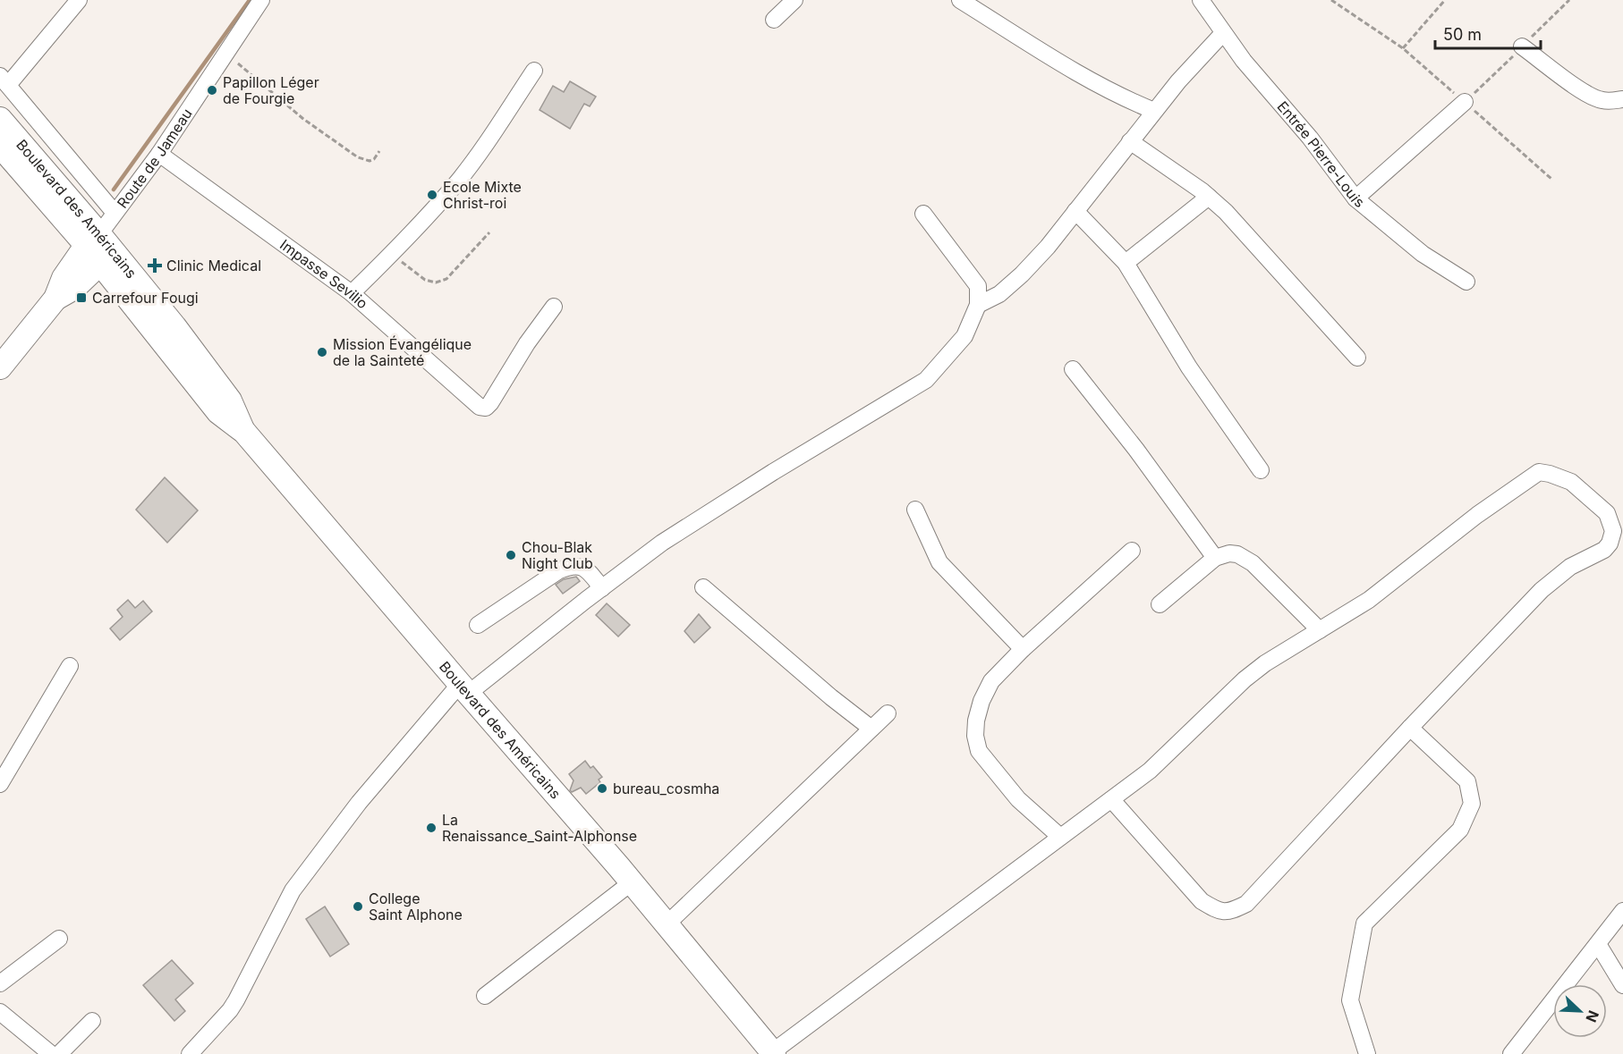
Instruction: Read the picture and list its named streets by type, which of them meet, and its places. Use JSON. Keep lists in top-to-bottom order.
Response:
{
  "streets": {
    "main road": ["Boulevard des Américains"],
    "street": ["Entrée Pierre-Louis", "Route de Jameau", "Impasse Sevilio"]
  },
  "crossings": [
    ["Route de Jameau", "Boulevard des Américains"],
    ["Route de Jameau", "Impasse Sevilio"]
  ],
  "places": {
    "other": [
      "Papillon Léger de Fourgie",
      "Ecole Mixte Christ-roi",
      "Mission Évangélique de la Sainteté",
      "Chou-Blak Night Club",
      "bureau_cosmha",
      "La Renaissance_Saint-Alphonse",
      "College Saint Alphone"
    ],
    "health": ["Clinic Medical"],
    "transit": ["Carrefour Fougi"]
  },
  "scale_bar": "50 m",
  "north": "bottom right"
}
